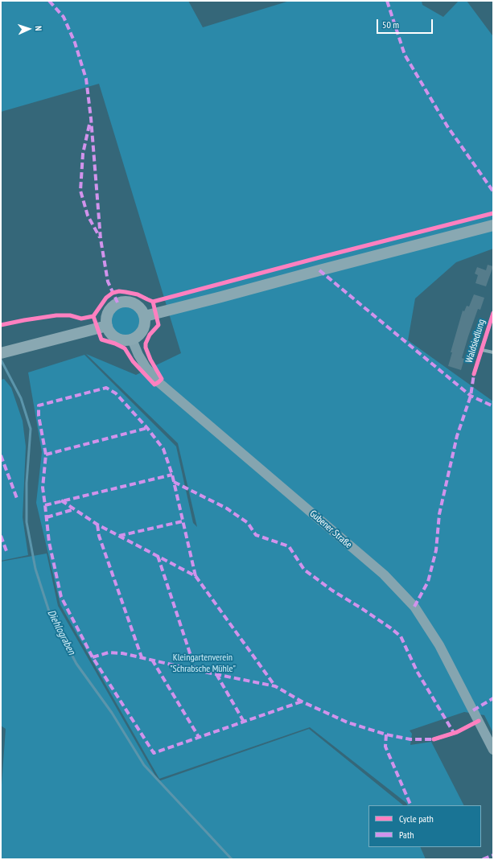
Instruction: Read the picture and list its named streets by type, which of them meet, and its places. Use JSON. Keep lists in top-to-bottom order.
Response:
{
  "streets": {
    "main road": ["Gubener Straße"],
    "street": ["Waldsiedlung"]
  },
  "water": ["Diehlograben"],
  "parks": ["Kleingartenverein \"Schrabsche Mühle\""],
  "legend": ["Cycle path", "Path"],
  "scale_bar": "50 m",
  "north": "right"
}
